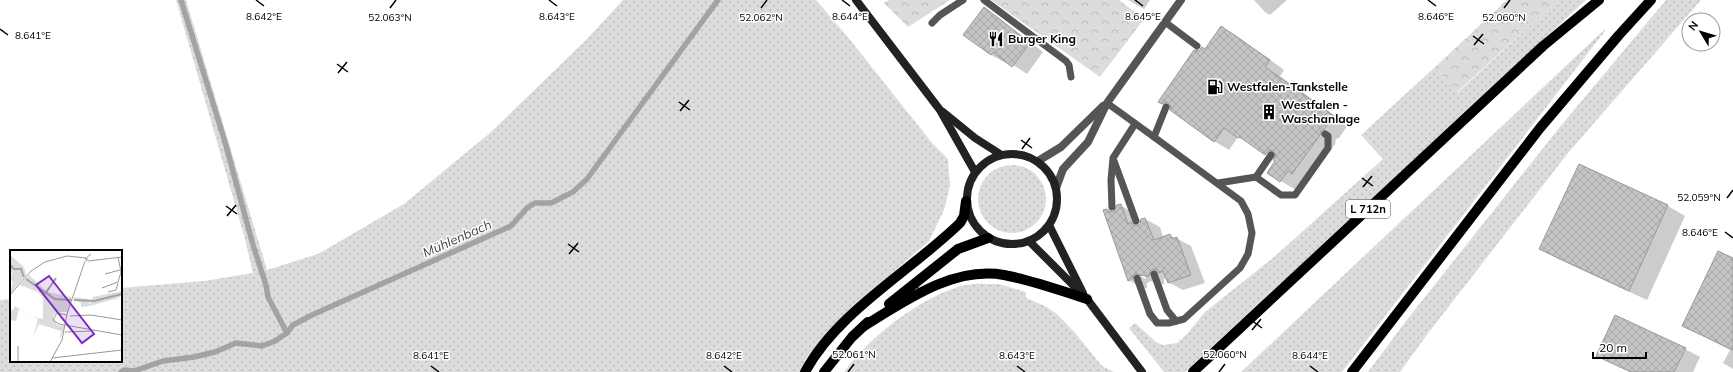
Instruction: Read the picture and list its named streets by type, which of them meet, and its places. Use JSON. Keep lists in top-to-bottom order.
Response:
{
  "streets": {
    "main road": ["L 712n"]
  },
  "water": ["Mühlenbach"],
  "places": {
    "restaurant": ["Burger King"],
    "fuel station": ["Westfalen-Tankstelle"],
    "building": ["Westfalen - Waschanlage"]
  },
  "scale_bar": "20 m",
  "north": "top left",
  "coordinates": [
    "8.642°E",
    "8.643°E",
    "8.646°E",
    "8.644°E",
    "8.645°E",
    "52.063°N",
    "52.062°N",
    "52.060°N",
    "8.641°E",
    "52.059°N",
    "52.061°N"
  ]
}
